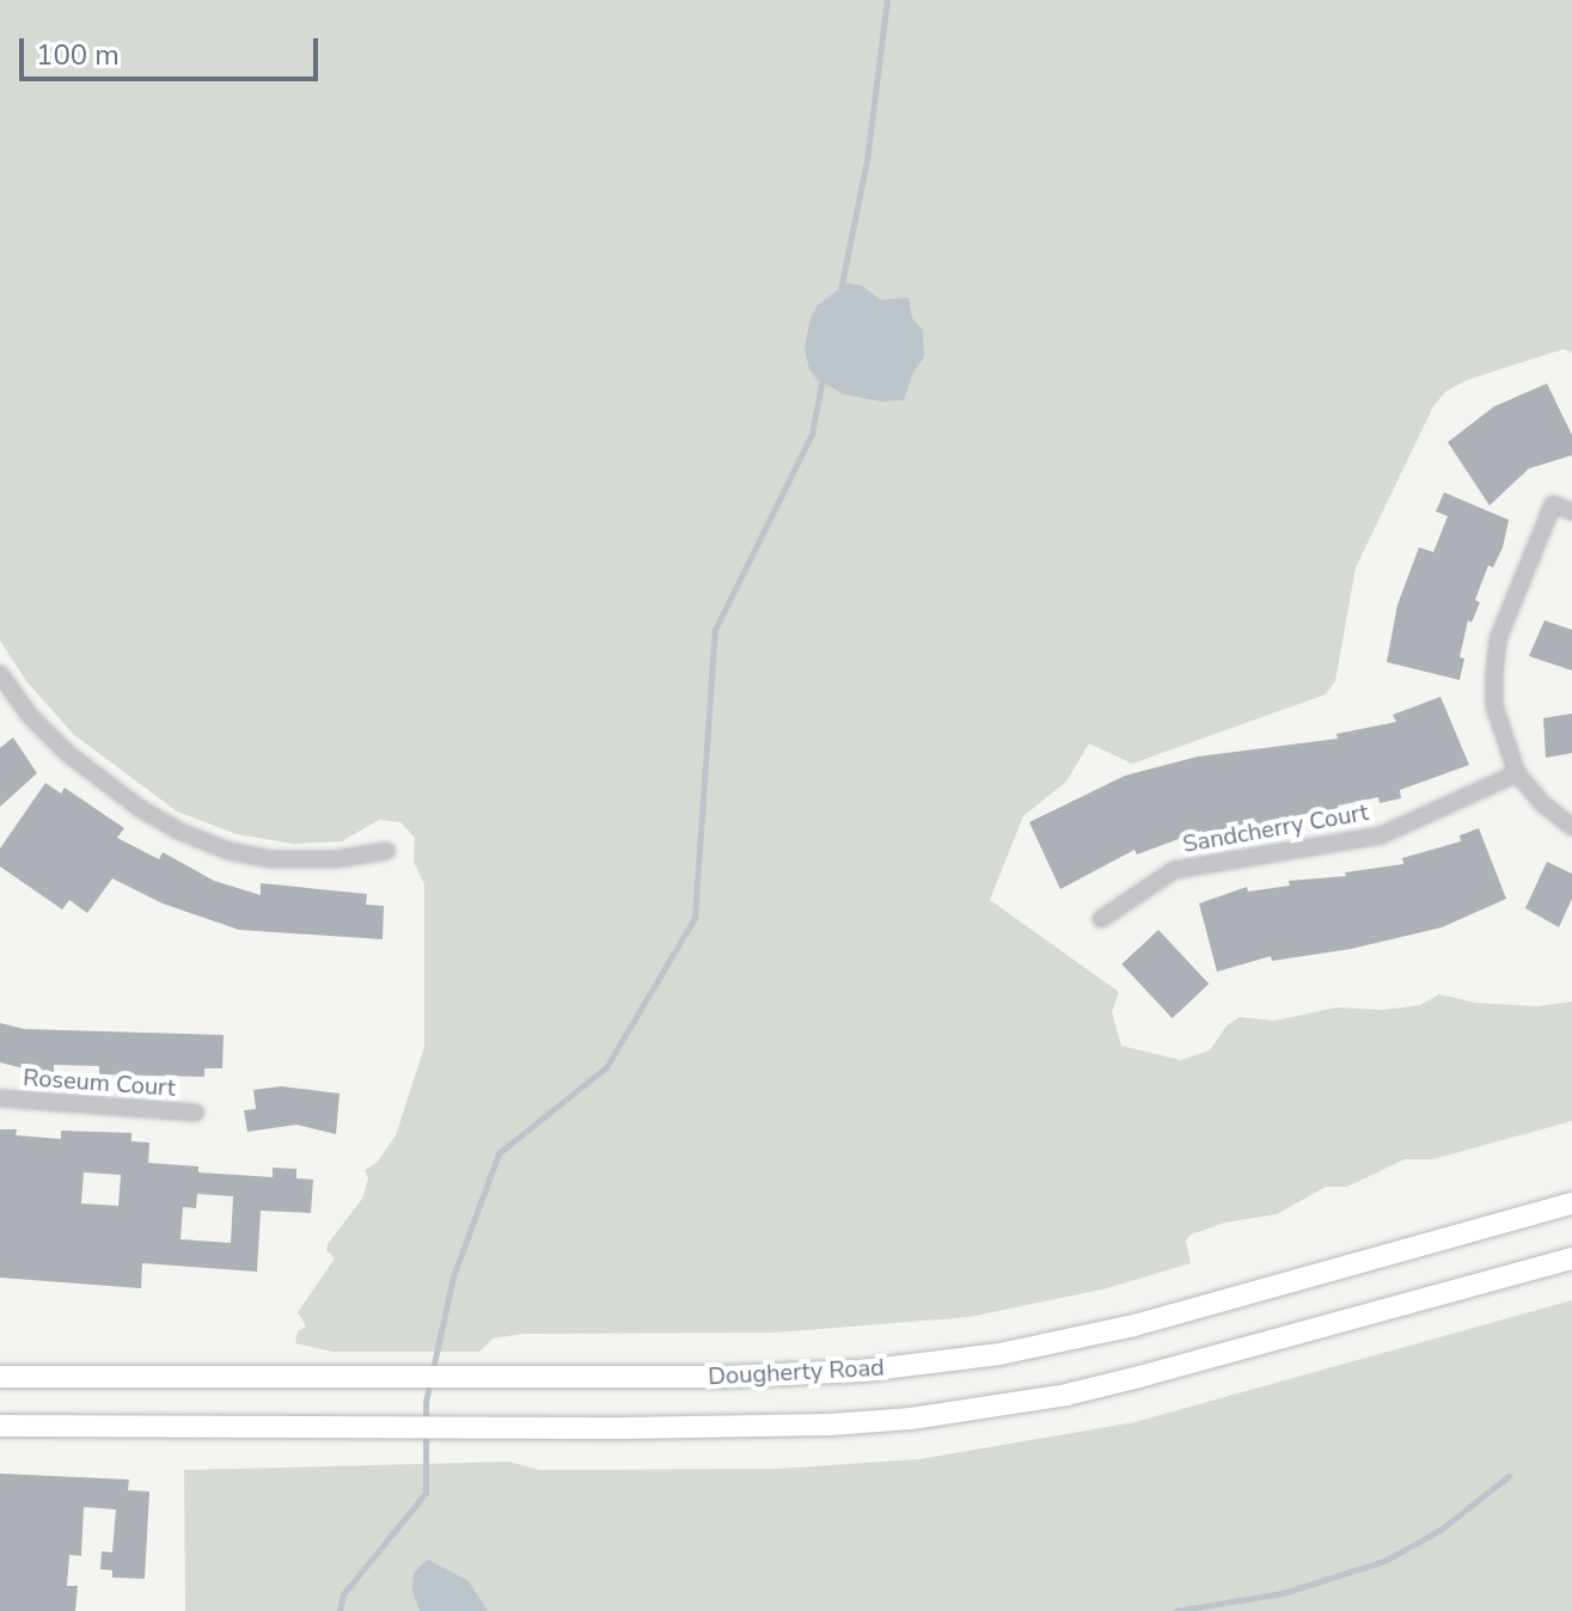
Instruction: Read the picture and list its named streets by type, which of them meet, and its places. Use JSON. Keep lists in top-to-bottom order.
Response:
{
  "streets": {
    "main road": ["Dougherty Road"],
    "street": ["Sandcherry Court", "Roseum Court"]
  },
  "scale_bar": "100 m"
}
